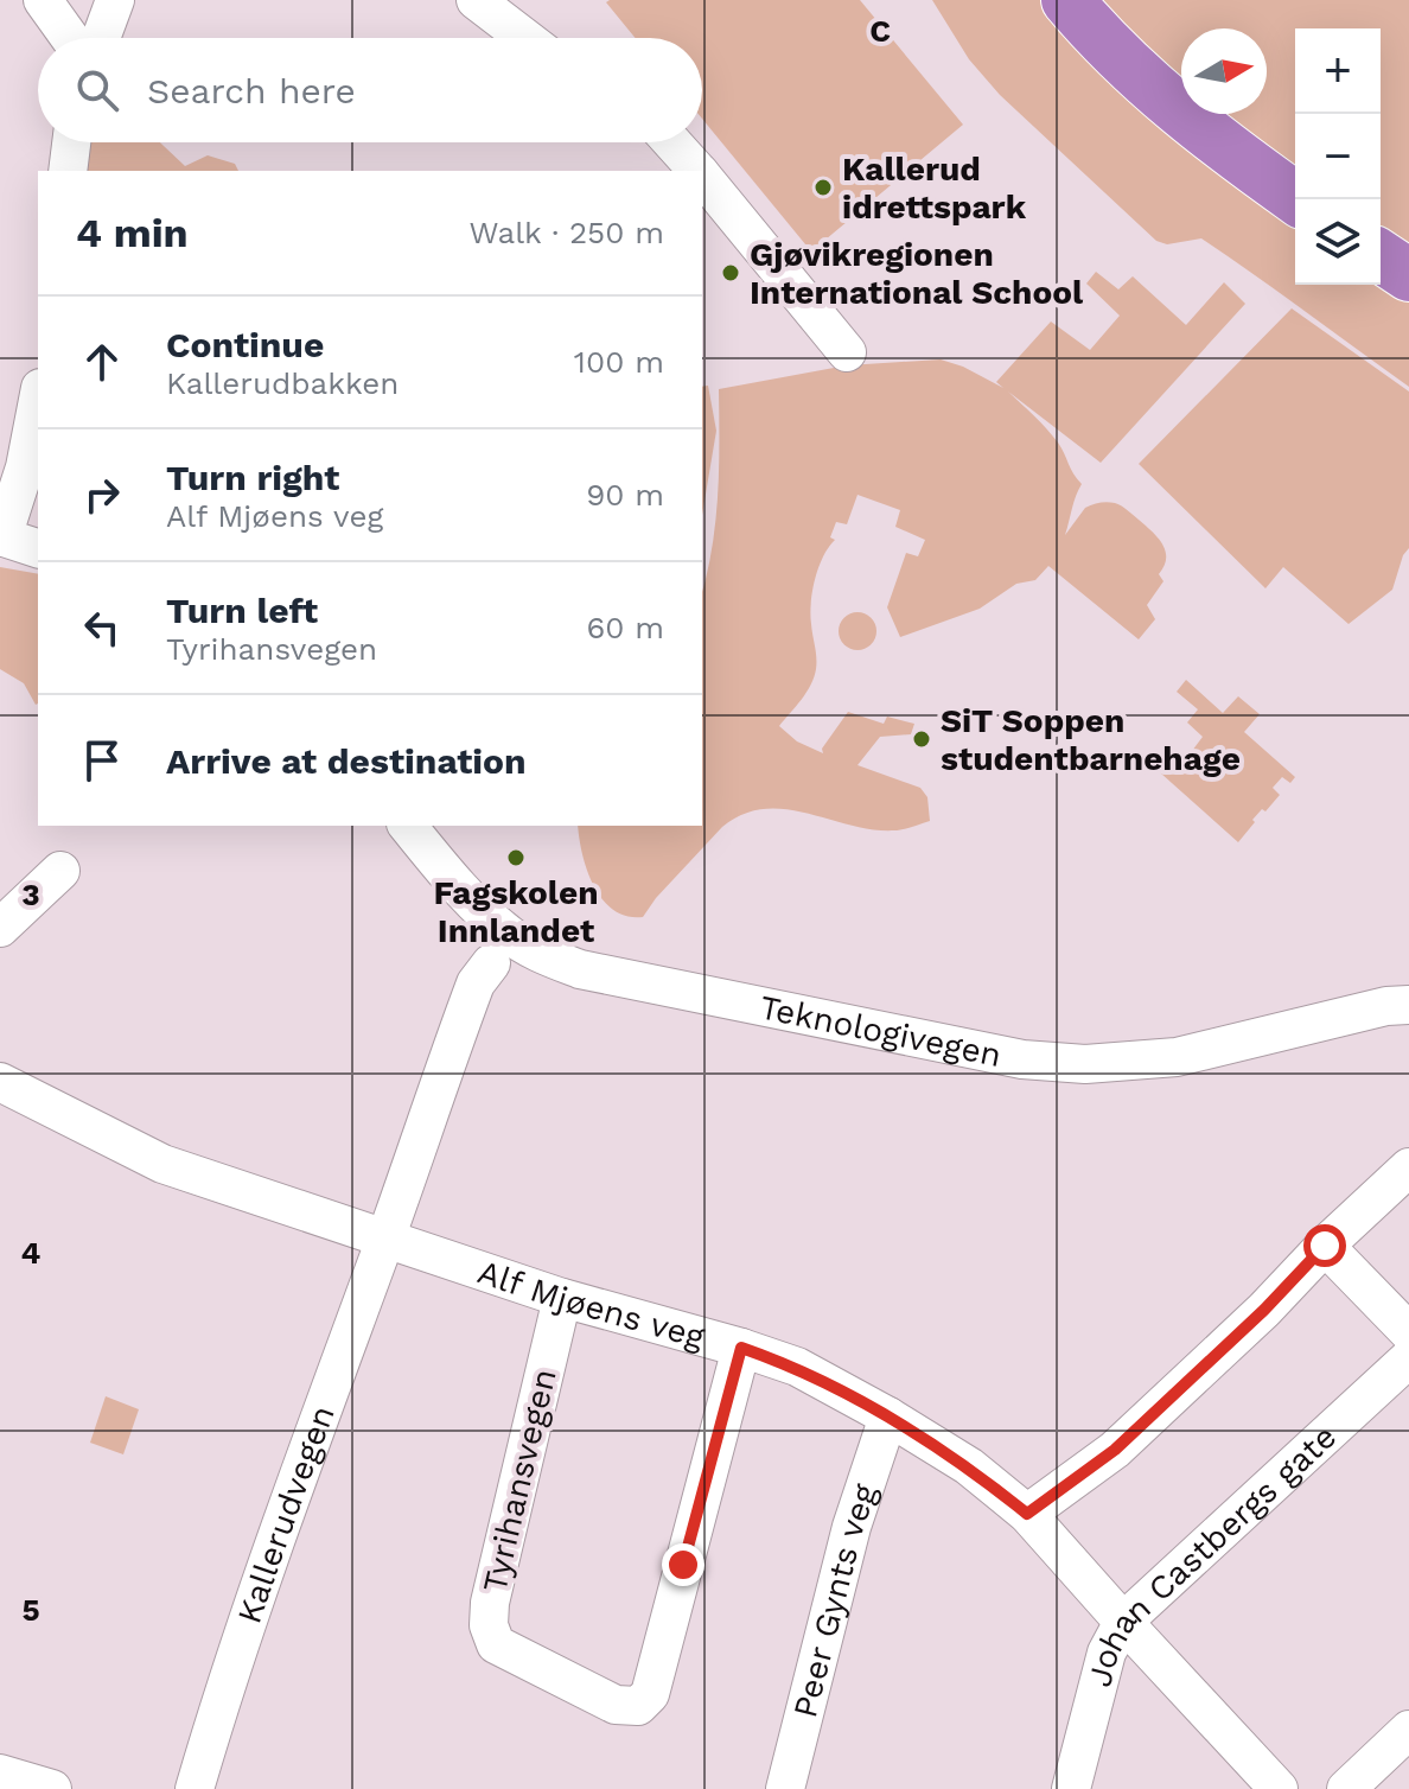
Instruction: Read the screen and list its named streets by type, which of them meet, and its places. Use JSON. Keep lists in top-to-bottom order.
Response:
{
  "streets": {
    "street": [
      "Teknologivegen",
      "Alf Mjøens veg",
      "Tyrihansvegen",
      "Kallerudvegen",
      "Johan Castbergs gate",
      "Peer Gynts veg"
    ]
  },
  "crossings": [
    ["Alf Mjøens veg", "Tyrihansvegen"],
    ["Alf Mjøens veg", "Kallerudvegen"],
    ["Alf Mjøens veg", "Johan Castbergs gate"],
    ["Alf Mjøens veg", "Peer Gynts veg"]
  ],
  "places": [
    "Kallerud idrettspark",
    "Gjøvikregionen International School",
    "SiT Soppen studentbarnehage",
    "Fagskolen Innlandet"
  ],
  "north": "right",
  "page": {
    "map_buttons": ["+", "−"],
    "search": "Search here",
    "heading": ["4 min", "Walk · 250 m"],
    "list": [
      ["Continue", "Kallerudbakken", "100 m"],
      ["Turn right", "Alf Mjøens veg", "90 m"],
      ["Turn left", "Tyrihansvegen", "60 m"],
      "Arrive at destination"
    ]
  },
  "grid": {
    "columns": ["C"],
    "rows": ["3", "4", "5"]
  }
}
